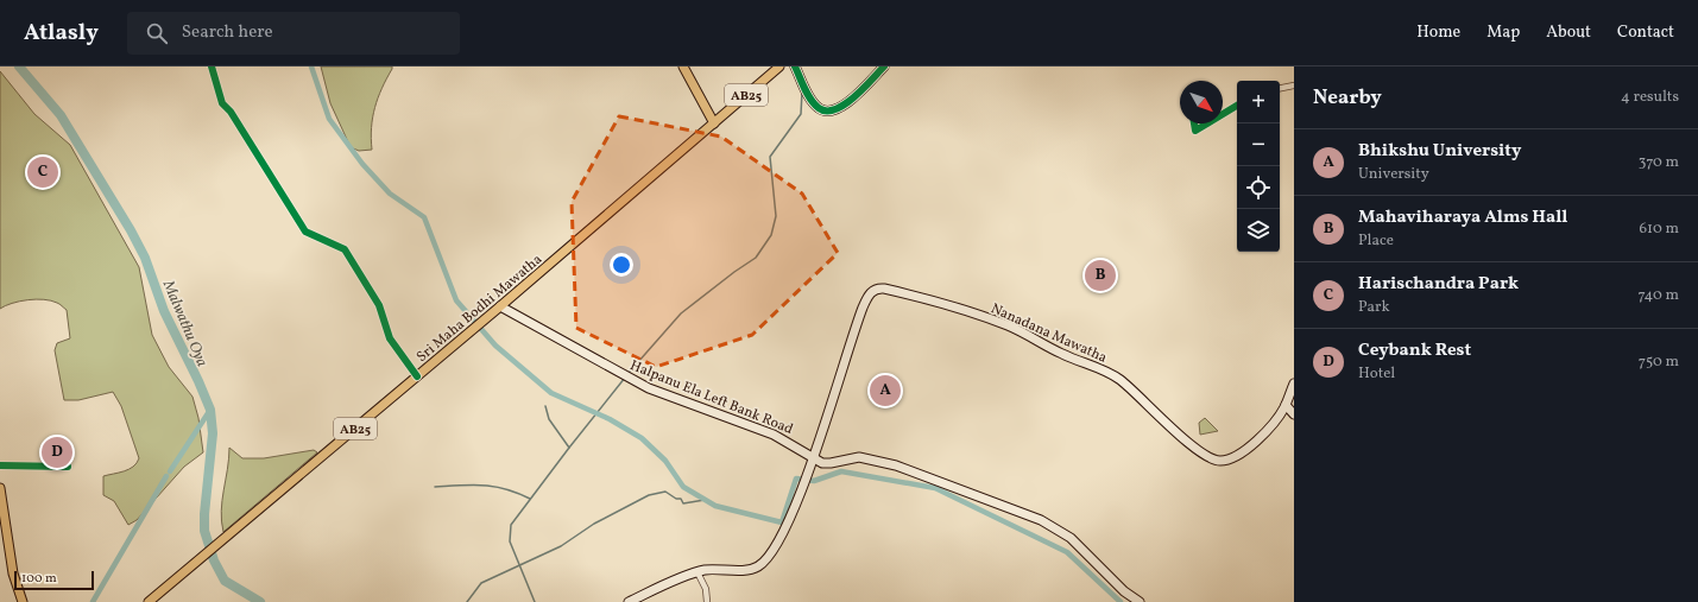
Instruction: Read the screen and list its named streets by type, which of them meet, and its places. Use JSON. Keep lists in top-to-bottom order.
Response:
{
  "streets": {
    "main road": [
      "AB25",
      "Sri Maha Bodhi Mawatha",
      "Nanadana Mawatha",
      "Halpanu Ela Left Bank Road"
    ]
  },
  "crossings": [
    ["Sri Maha Bodhi Mawatha", "Halpanu Ela Left Bank Road"],
    ["Nanadana Mawatha", "Halpanu Ela Left Bank Road"]
  ],
  "water": ["Malwathu Oya"],
  "scale_bar": "100 m",
  "north": "bottom right",
  "page": {
    "header": "Atlasly",
    "search": "Search here",
    "nav": [
      "Home",
      "Map",
      "About",
      "Contact"
    ],
    "heading": ["Nearby", "4 results"],
    "map_buttons": ["+", "−"],
    "list": [
      {
        "mark": "A",
        "name": "Bhikshu University",
        "note": "University",
        "value": "370 m"
      },
      {
        "mark": "B",
        "name": "Mahaviharaya Alms Hall",
        "note": "Place",
        "value": "610 m"
      },
      {
        "mark": "C",
        "name": "Harischandra Park",
        "note": "Park",
        "value": "740 m"
      },
      {
        "mark": "D",
        "name": "Ceybank Rest",
        "note": "Hotel",
        "value": "750 m"
      }
    ],
    "pins": [
      "C",
      "B",
      "A",
      "D"
    ],
    "scale": "100 m"
  }
}
